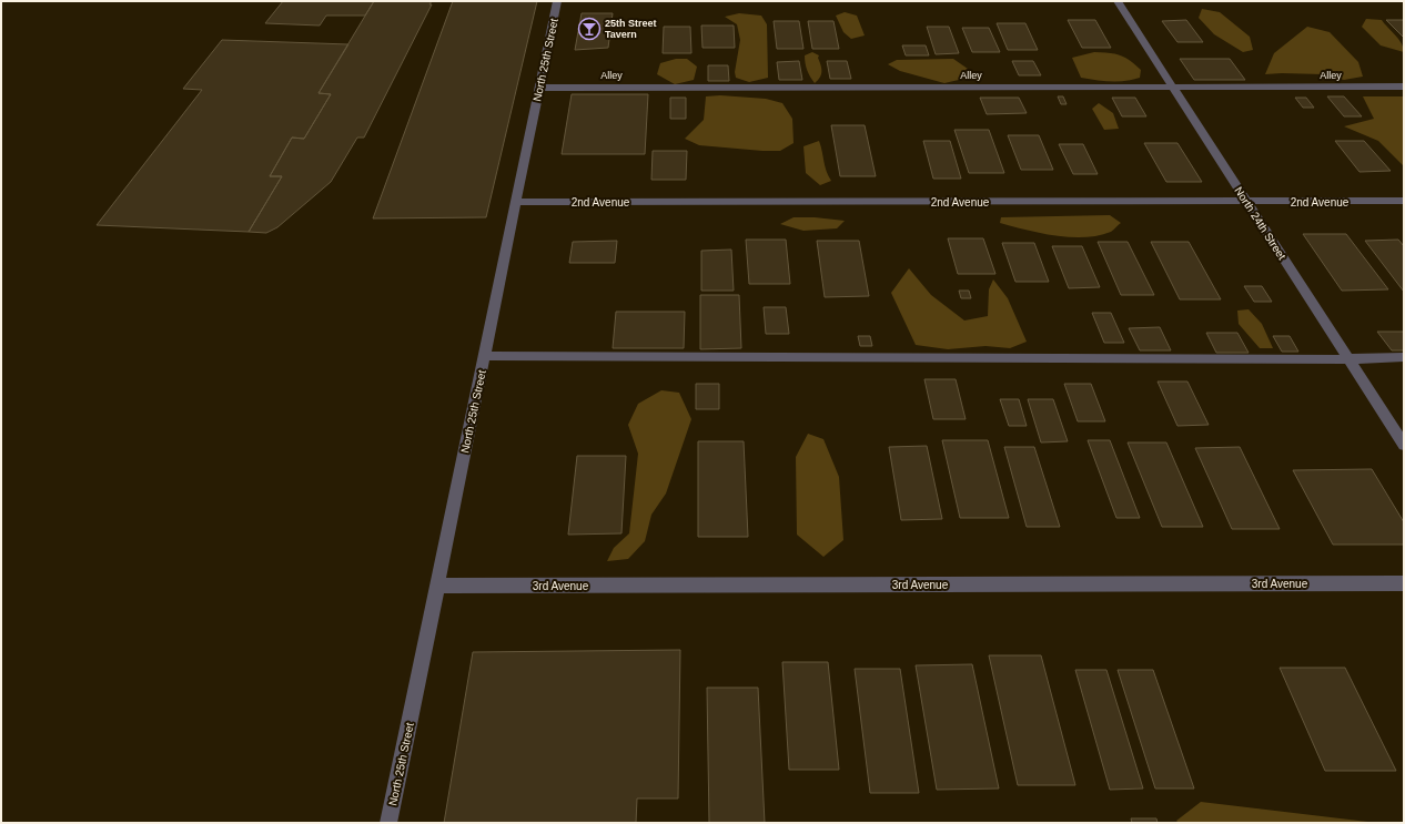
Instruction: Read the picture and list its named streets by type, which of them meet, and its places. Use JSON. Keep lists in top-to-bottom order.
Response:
{
  "streets": {
    "street": [
      "North 25th Street",
      "Alley",
      "2nd Avenue",
      "North 24th Street",
      "3rd Avenue"
    ]
  },
  "crossings": [
    ["North 25th Street", "Alley"],
    ["North 25th Street", "2nd Avenue"],
    ["North 25th Street", "3rd Avenue"],
    ["Alley", "North 24th Street"],
    ["2nd Avenue", "North 24th Street"]
  ],
  "places": {
    "bar": ["25th Street Tavern"]
  }
}
